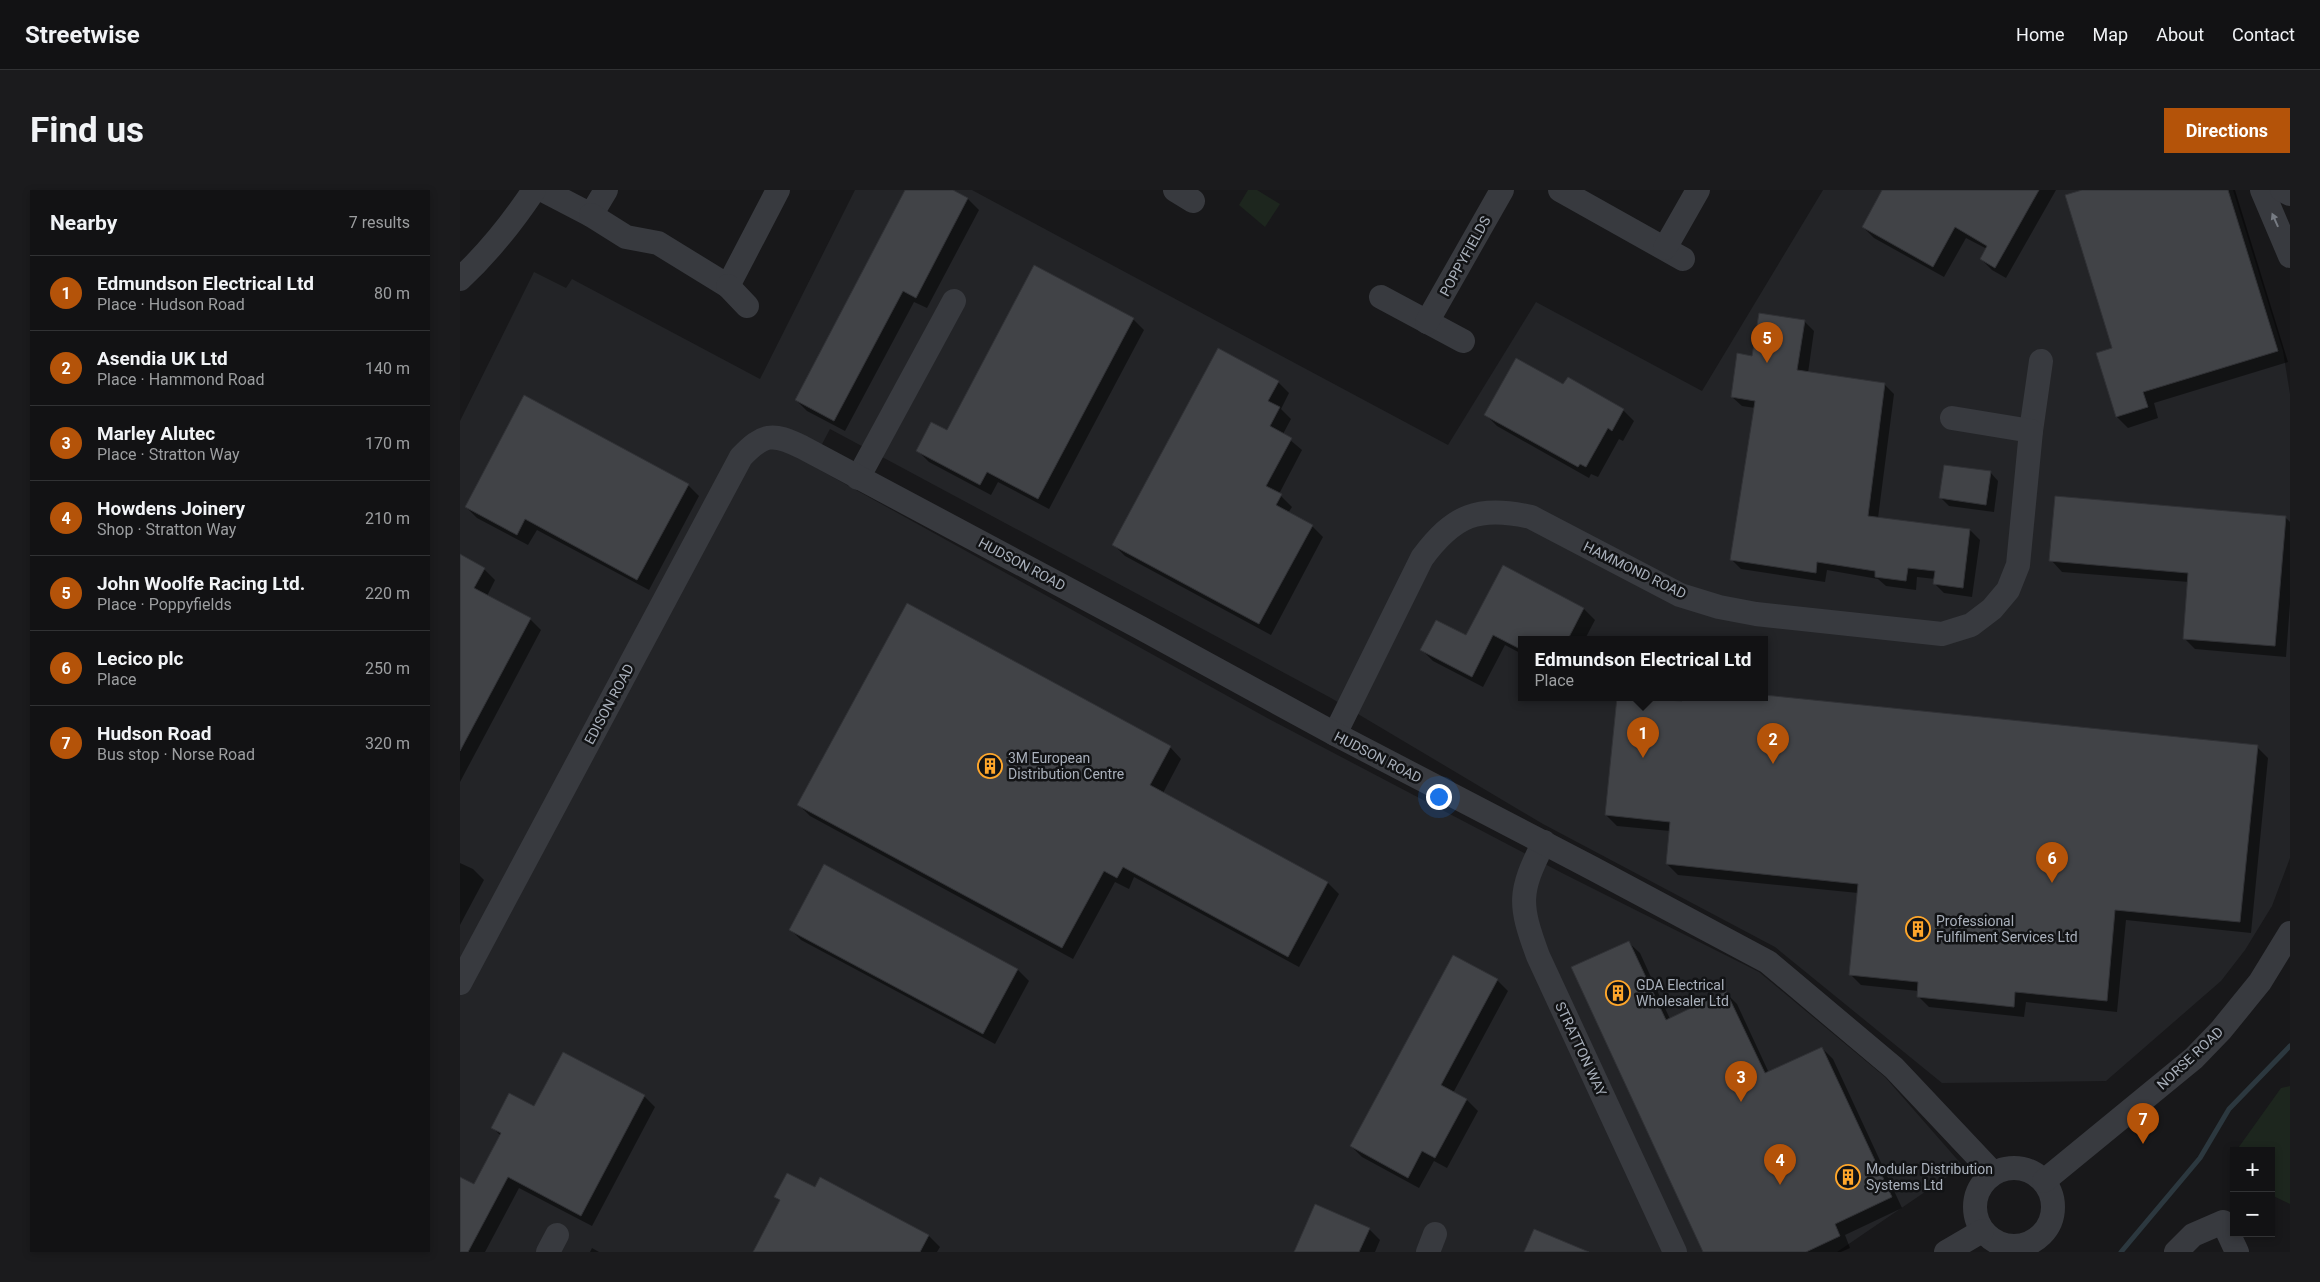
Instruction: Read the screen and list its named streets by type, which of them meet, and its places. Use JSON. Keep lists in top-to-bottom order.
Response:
{
  "streets": {
    "street": [
      "POPPYFIELDS",
      "HUDSON ROAD",
      "HAMMOND ROAD",
      "EDISON ROAD",
      "STRATTON WAY",
      "NORSE ROAD"
    ]
  },
  "crossings": [
    ["HUDSON ROAD", "HAMMOND ROAD"],
    ["HUDSON ROAD", "EDISON ROAD"],
    ["HUDSON ROAD", "STRATTON WAY"],
    ["HUDSON ROAD", "NORSE ROAD"]
  ],
  "places": {
    "building": [
      "3M European Distribution Centre",
      "Professional Fulfilment Services Ltd",
      "GDA Electrical Wholesaler Ltd",
      "Modular Distribution Systems Ltd"
    ]
  },
  "page": {
    "header": "Streetwise",
    "nav": [
      "Home",
      "Map",
      "About",
      "Contact"
    ],
    "buttons": "Directions",
    "title": "Find us",
    "heading": ["Nearby", "7 results"],
    "list": [
      {
        "mark": "1",
        "name": "Edmundson Electrical Ltd",
        "note": "Place · Hudson Road",
        "value": "80 m"
      },
      {
        "mark": "2",
        "name": "Asendia UK Ltd",
        "note": "Place · Hammond Road",
        "value": "140 m"
      },
      {
        "mark": "3",
        "name": "Marley Alutec",
        "note": "Place · Stratton Way",
        "value": "170 m"
      },
      {
        "mark": "4",
        "name": "Howdens Joinery",
        "note": "Shop · Stratton Way",
        "value": "210 m"
      },
      {
        "mark": "5",
        "name": "John Woolfe Racing Ltd.",
        "note": "Place · Poppyfields",
        "value": "220 m"
      },
      {
        "mark": "6",
        "name": "Lecico plc",
        "note": "Place",
        "value": "250 m"
      },
      {
        "mark": "7",
        "name": "Hudson Road",
        "note": "Bus stop · Norse Road",
        "value": "320 m"
      }
    ],
    "pins": [
      "5",
      "1",
      "2",
      "6",
      "3",
      "7",
      "4"
    ],
    "popup": ["Edmundson Electrical Ltd", "Place"],
    "map_buttons": ["+", "−"]
  }
}
